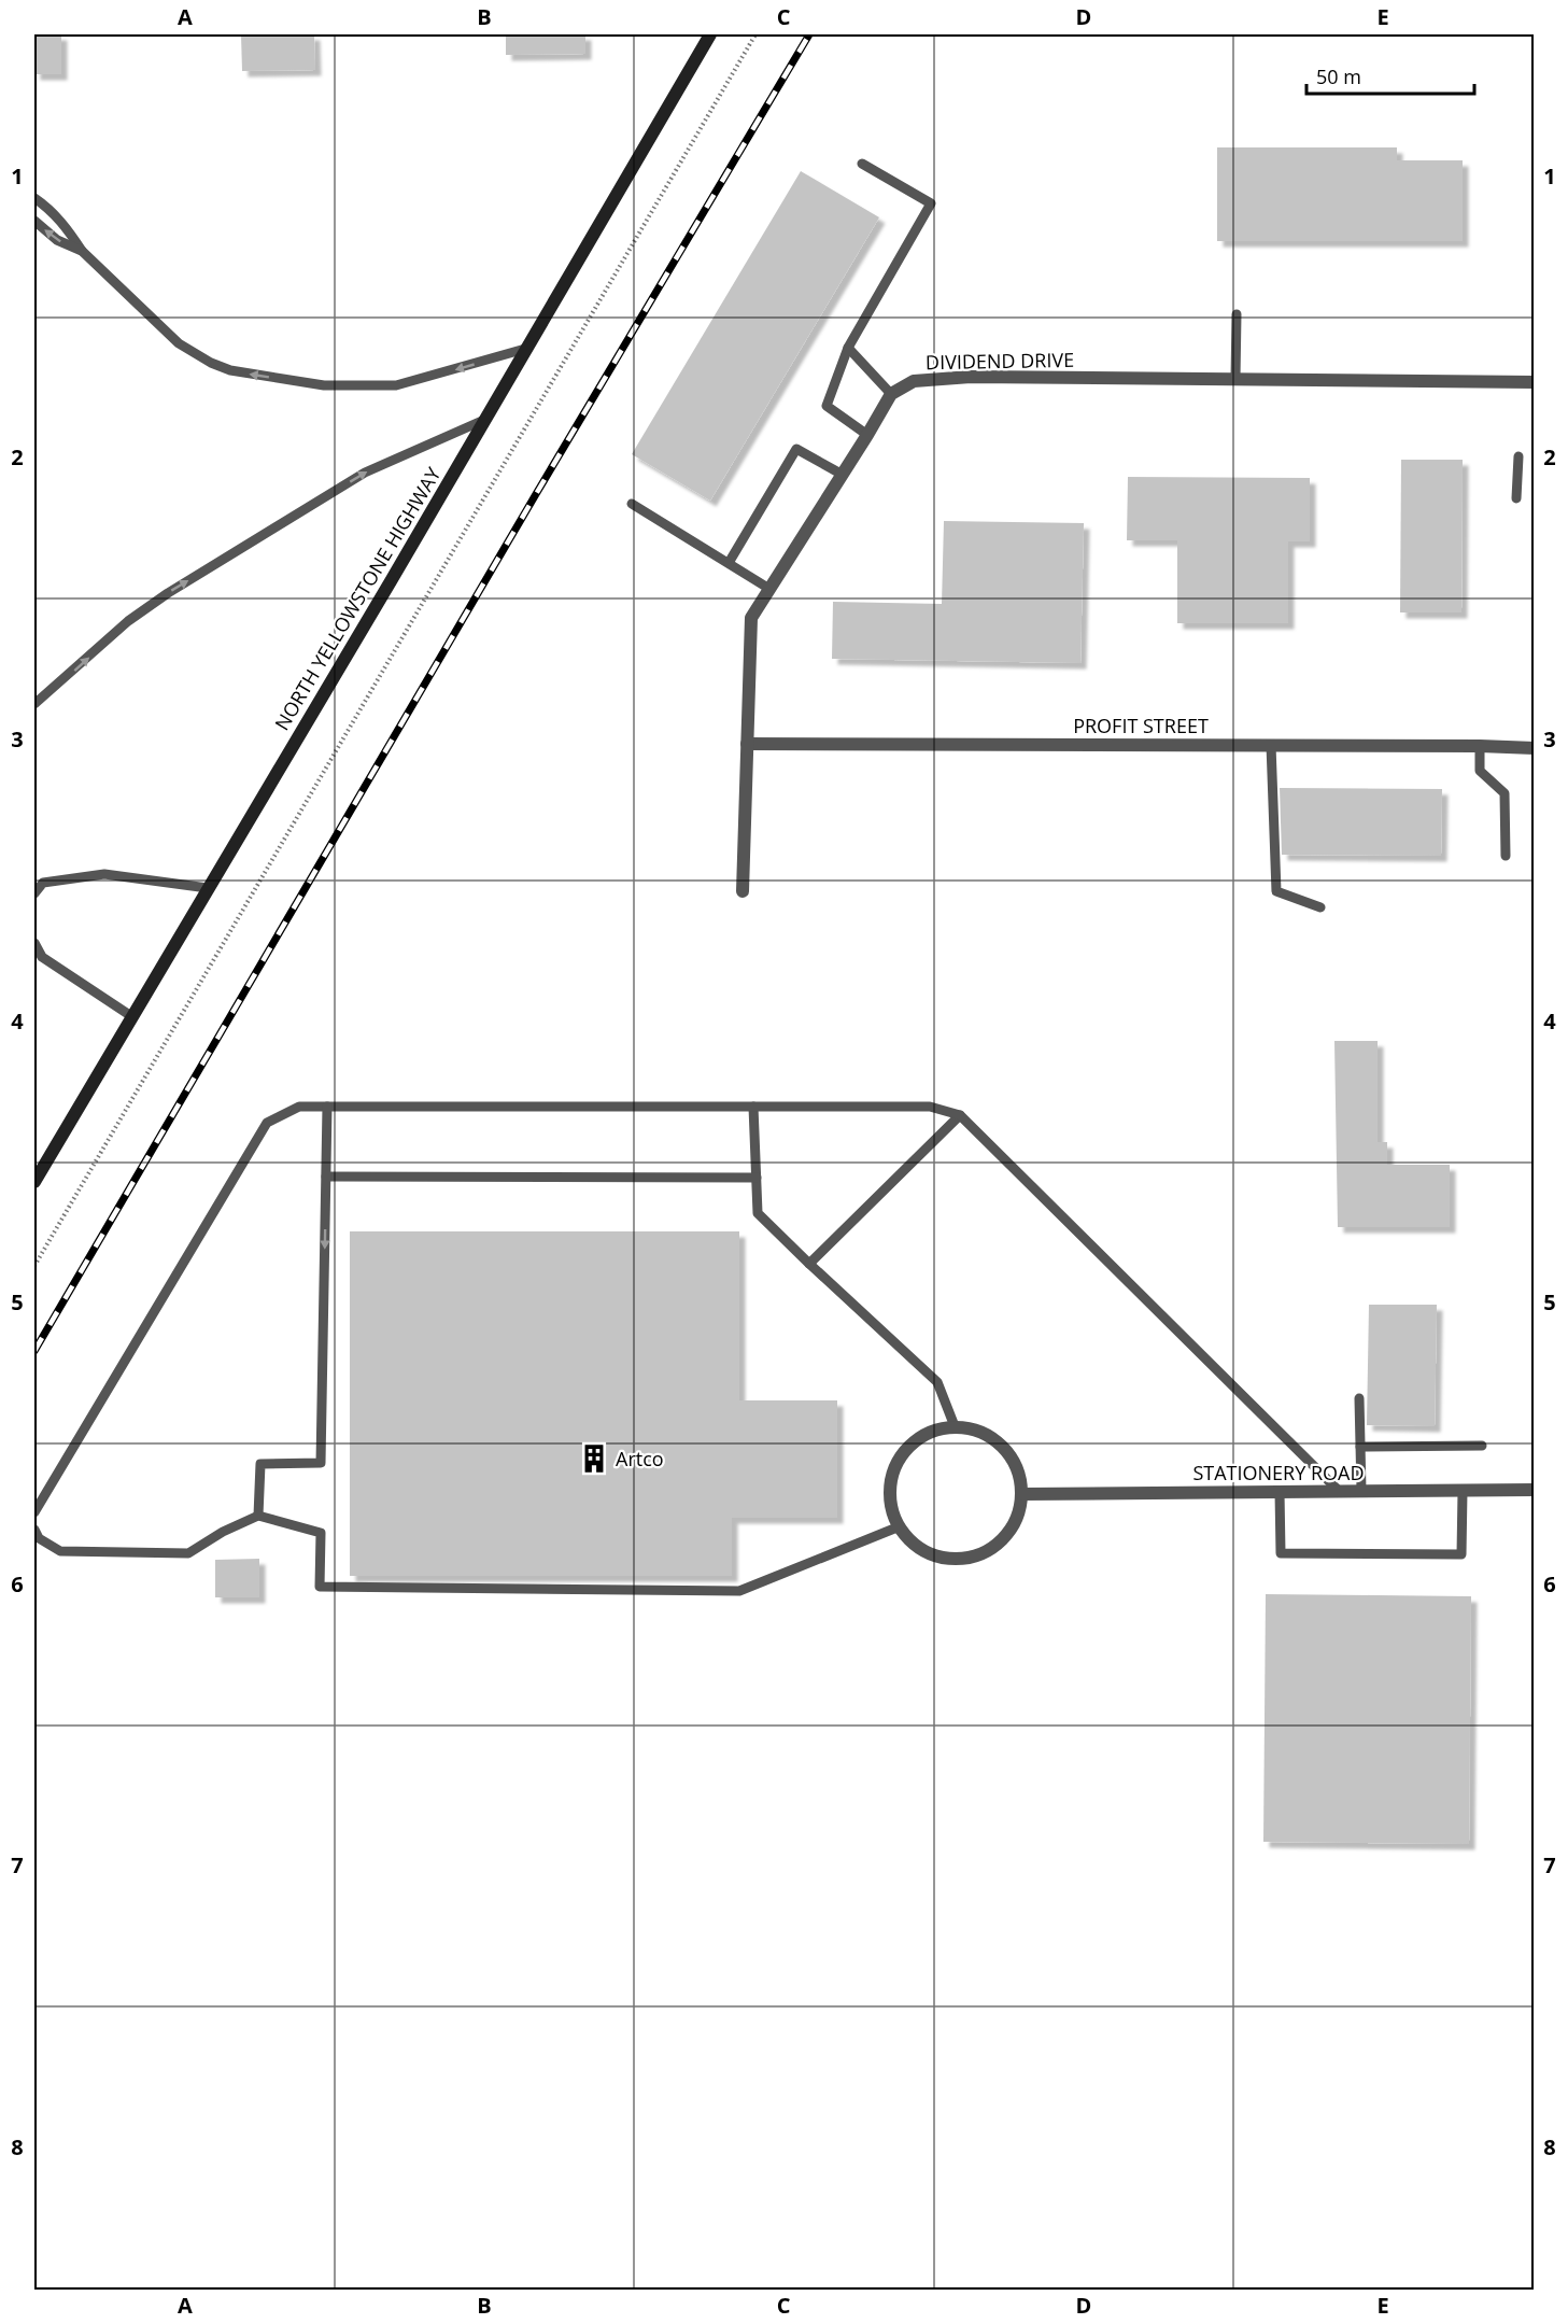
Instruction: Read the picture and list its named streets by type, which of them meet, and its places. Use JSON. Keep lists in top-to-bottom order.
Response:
{
  "streets": {
    "main road": ["NORTH YELLOWSTONE HIGHWAY"],
    "street": ["DIVIDEND DRIVE", "PROFIT STREET", "STATIONERY ROAD"]
  },
  "places": {
    "building": ["Artco"]
  },
  "scale_bar": "50 m",
  "grid": {
    "columns": [
      "A",
      "B",
      "C",
      "D",
      "E"
    ],
    "rows": [
      "1",
      "2",
      "3",
      "4",
      "5",
      "6",
      "7",
      "8"
    ]
  }
}
